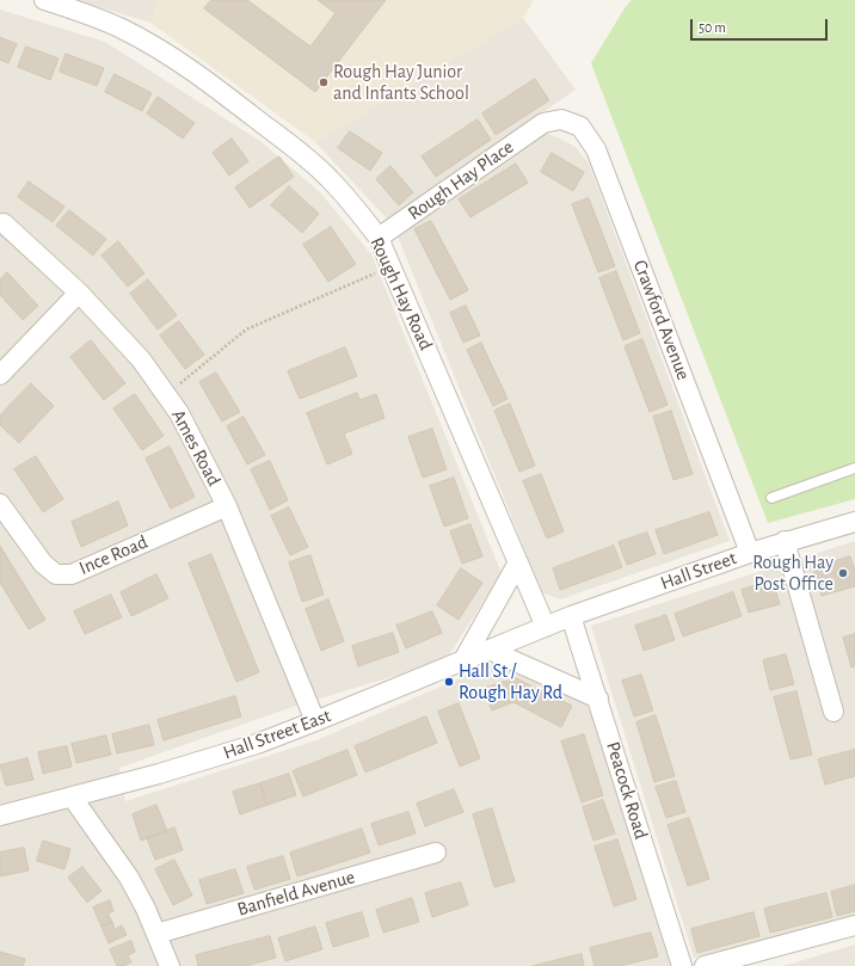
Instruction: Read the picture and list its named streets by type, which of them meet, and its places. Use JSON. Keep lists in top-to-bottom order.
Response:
{
  "streets": {
    "street": [
      "Rough Hay Place",
      "Rough Hay Road",
      "Crawford Avenue",
      "Ames Road",
      "Ince Road",
      "Hall Street",
      "Hall Street East",
      "Peacock Road",
      "Banfield Avenue"
    ]
  },
  "crossings": [
    ["Rough Hay Place", "Rough Hay Road"],
    ["Rough Hay Place", "Crawford Avenue"],
    ["Rough Hay Road", "Hall Street"],
    ["Rough Hay Road", "Hall Street East"],
    ["Crawford Avenue", "Hall Street"],
    ["Ames Road", "Ince Road"],
    ["Ames Road", "Hall Street East"],
    ["Hall Street", "Hall Street East"],
    ["Hall Street", "Peacock Road"]
  ],
  "places": ["Rough Hay Junior and Infants School", "Rough Hay Post Office", "Hall St / Rough Hay Rd"],
  "scale_bar": "50 m"
}
